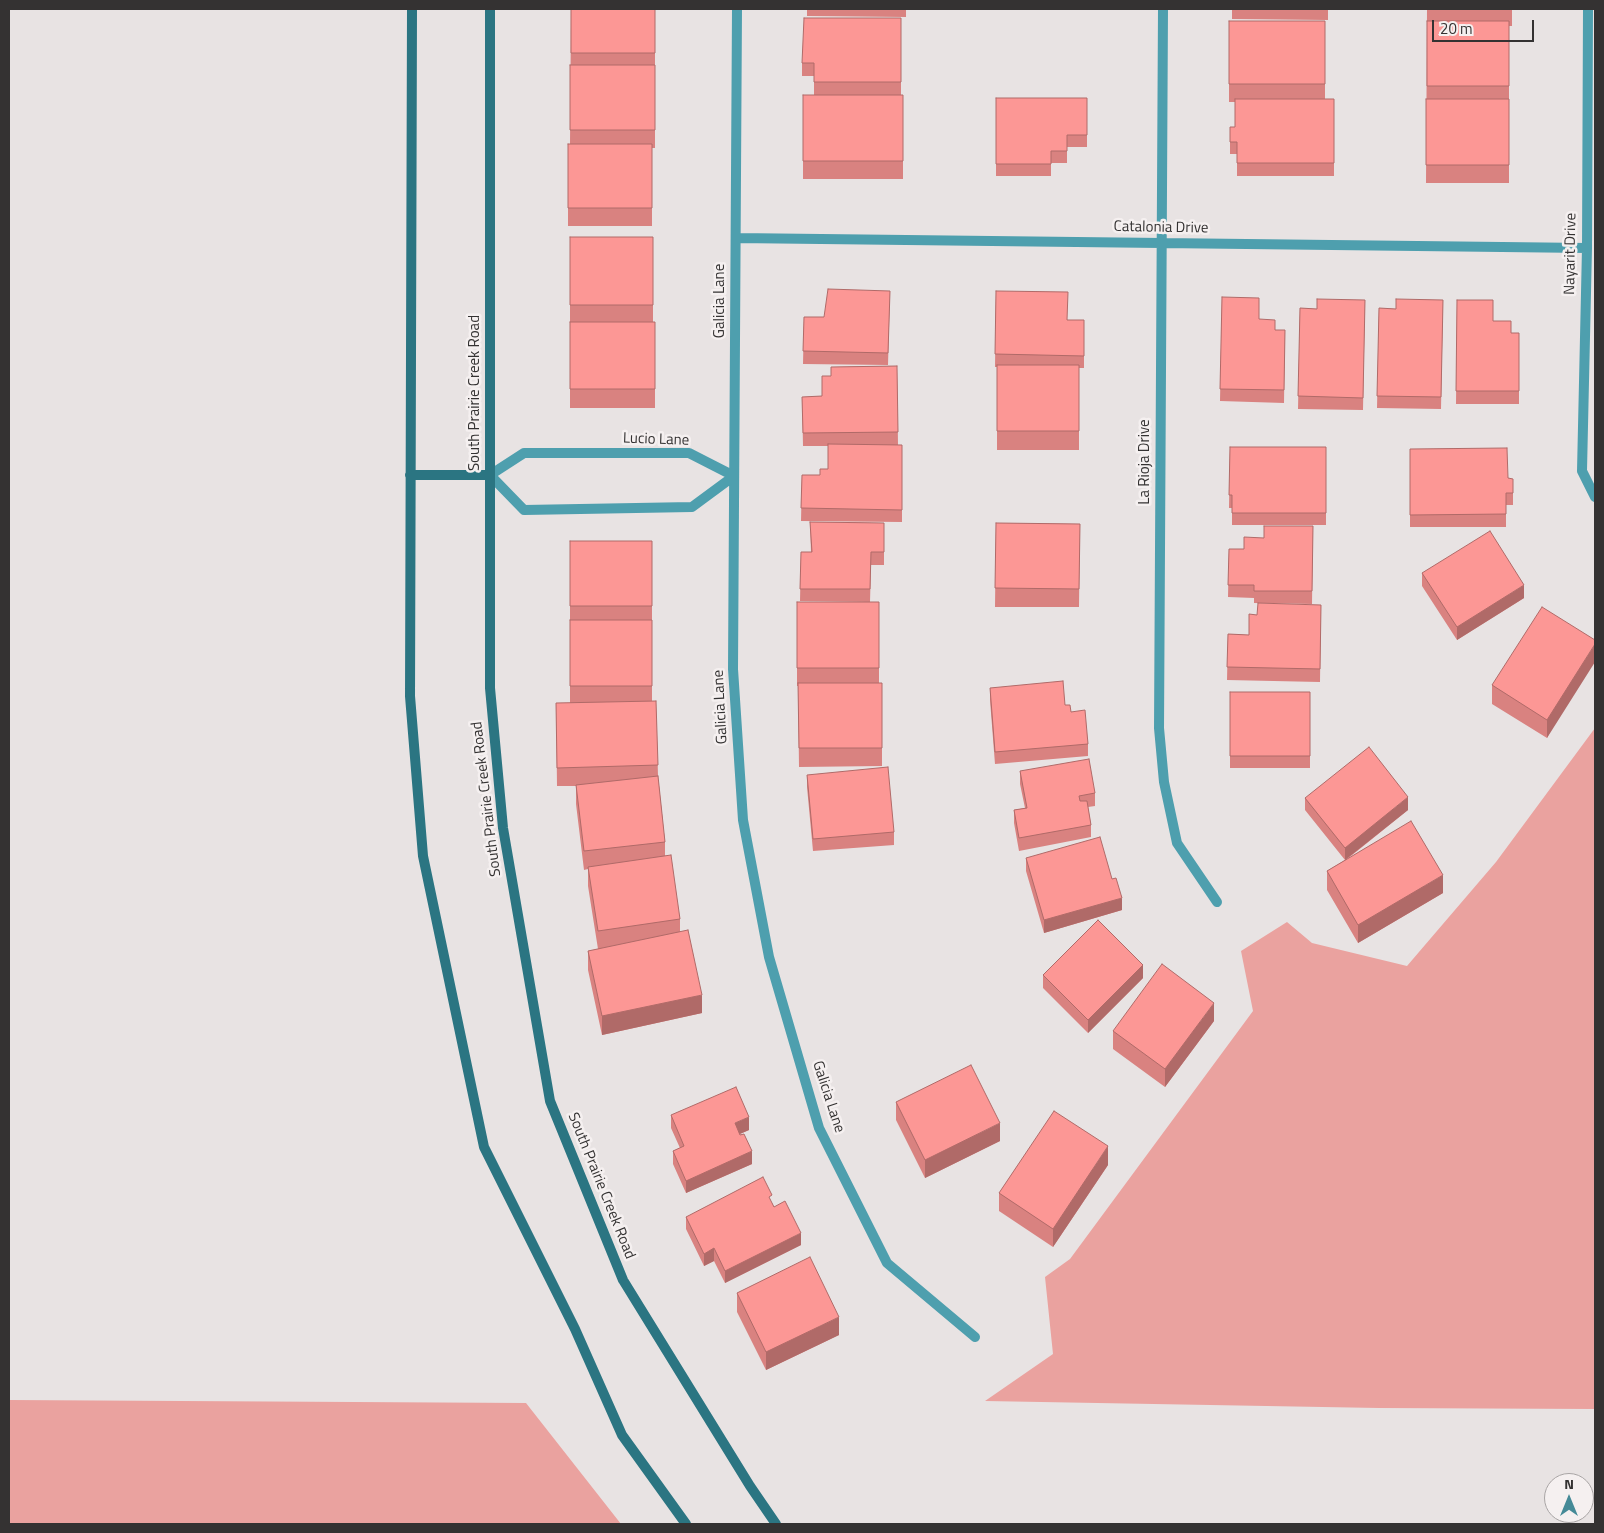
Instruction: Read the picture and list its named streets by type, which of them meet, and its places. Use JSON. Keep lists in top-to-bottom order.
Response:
{
  "streets": {
    "main road": ["South Prairie Creek Road"],
    "street": [
      "Catalonia Drive",
      "Nayarit Drive",
      "Galicia Lane",
      "Lucio Lane",
      "La Rioja Drive"
    ]
  },
  "crossings": [
    ["Catalonia Drive", "Nayarit Drive"],
    ["Catalonia Drive", "Galicia Lane"],
    ["Catalonia Drive", "La Rioja Drive"],
    ["Galicia Lane", "Lucio Lane"],
    ["South Prairie Creek Road", "Lucio Lane"]
  ],
  "scale_bar": "20 m",
  "north": "top"
}
